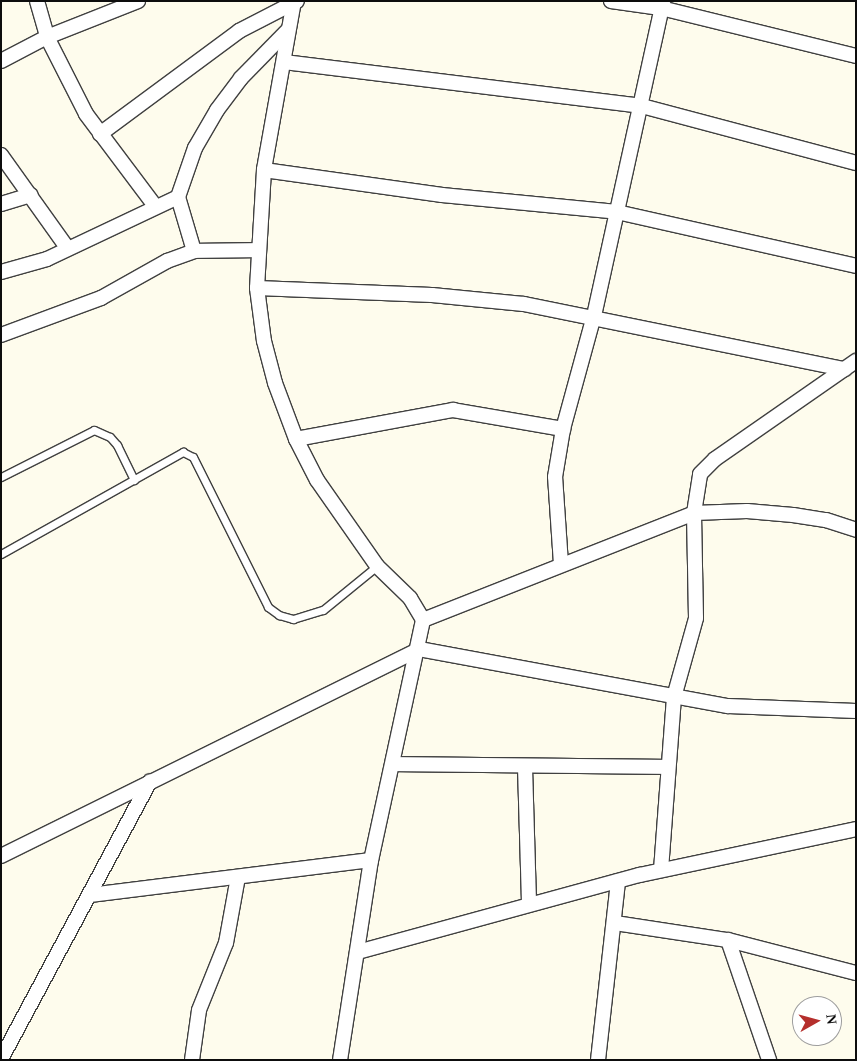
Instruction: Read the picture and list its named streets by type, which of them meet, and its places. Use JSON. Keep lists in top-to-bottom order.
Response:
{
  "north": "right"
}
